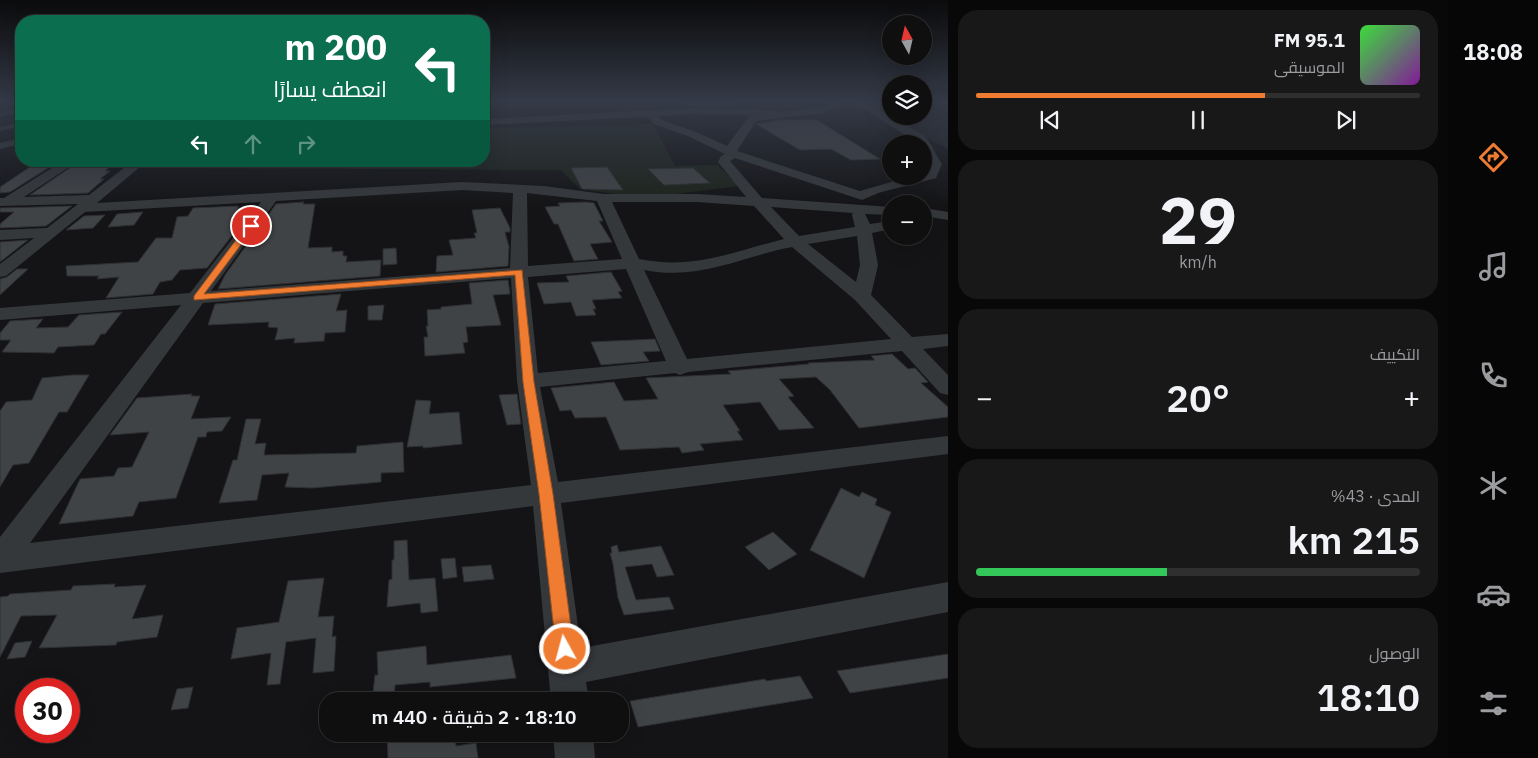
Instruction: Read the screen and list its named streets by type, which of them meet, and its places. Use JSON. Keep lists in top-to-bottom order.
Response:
{
  "north": "top",
  "page": {
    "tabs": "18:08",
    "map_buttons": ["+", "−"],
    "turn": ["200 m", "انعطف يسارًا"],
    "song": ["95.1 FM", "الموسيقى"],
    "tile": [
      ["29", "km/h"],
      "التكييف",
      ["المدى · 43%", "215 km"],
      ["الوصول", "18:10"]
    ],
    "heat": ["−", "20°", "+"],
    "limit": "30",
    "trip": "18:10 · 2 دقيقة · 440 m"
  }
}
